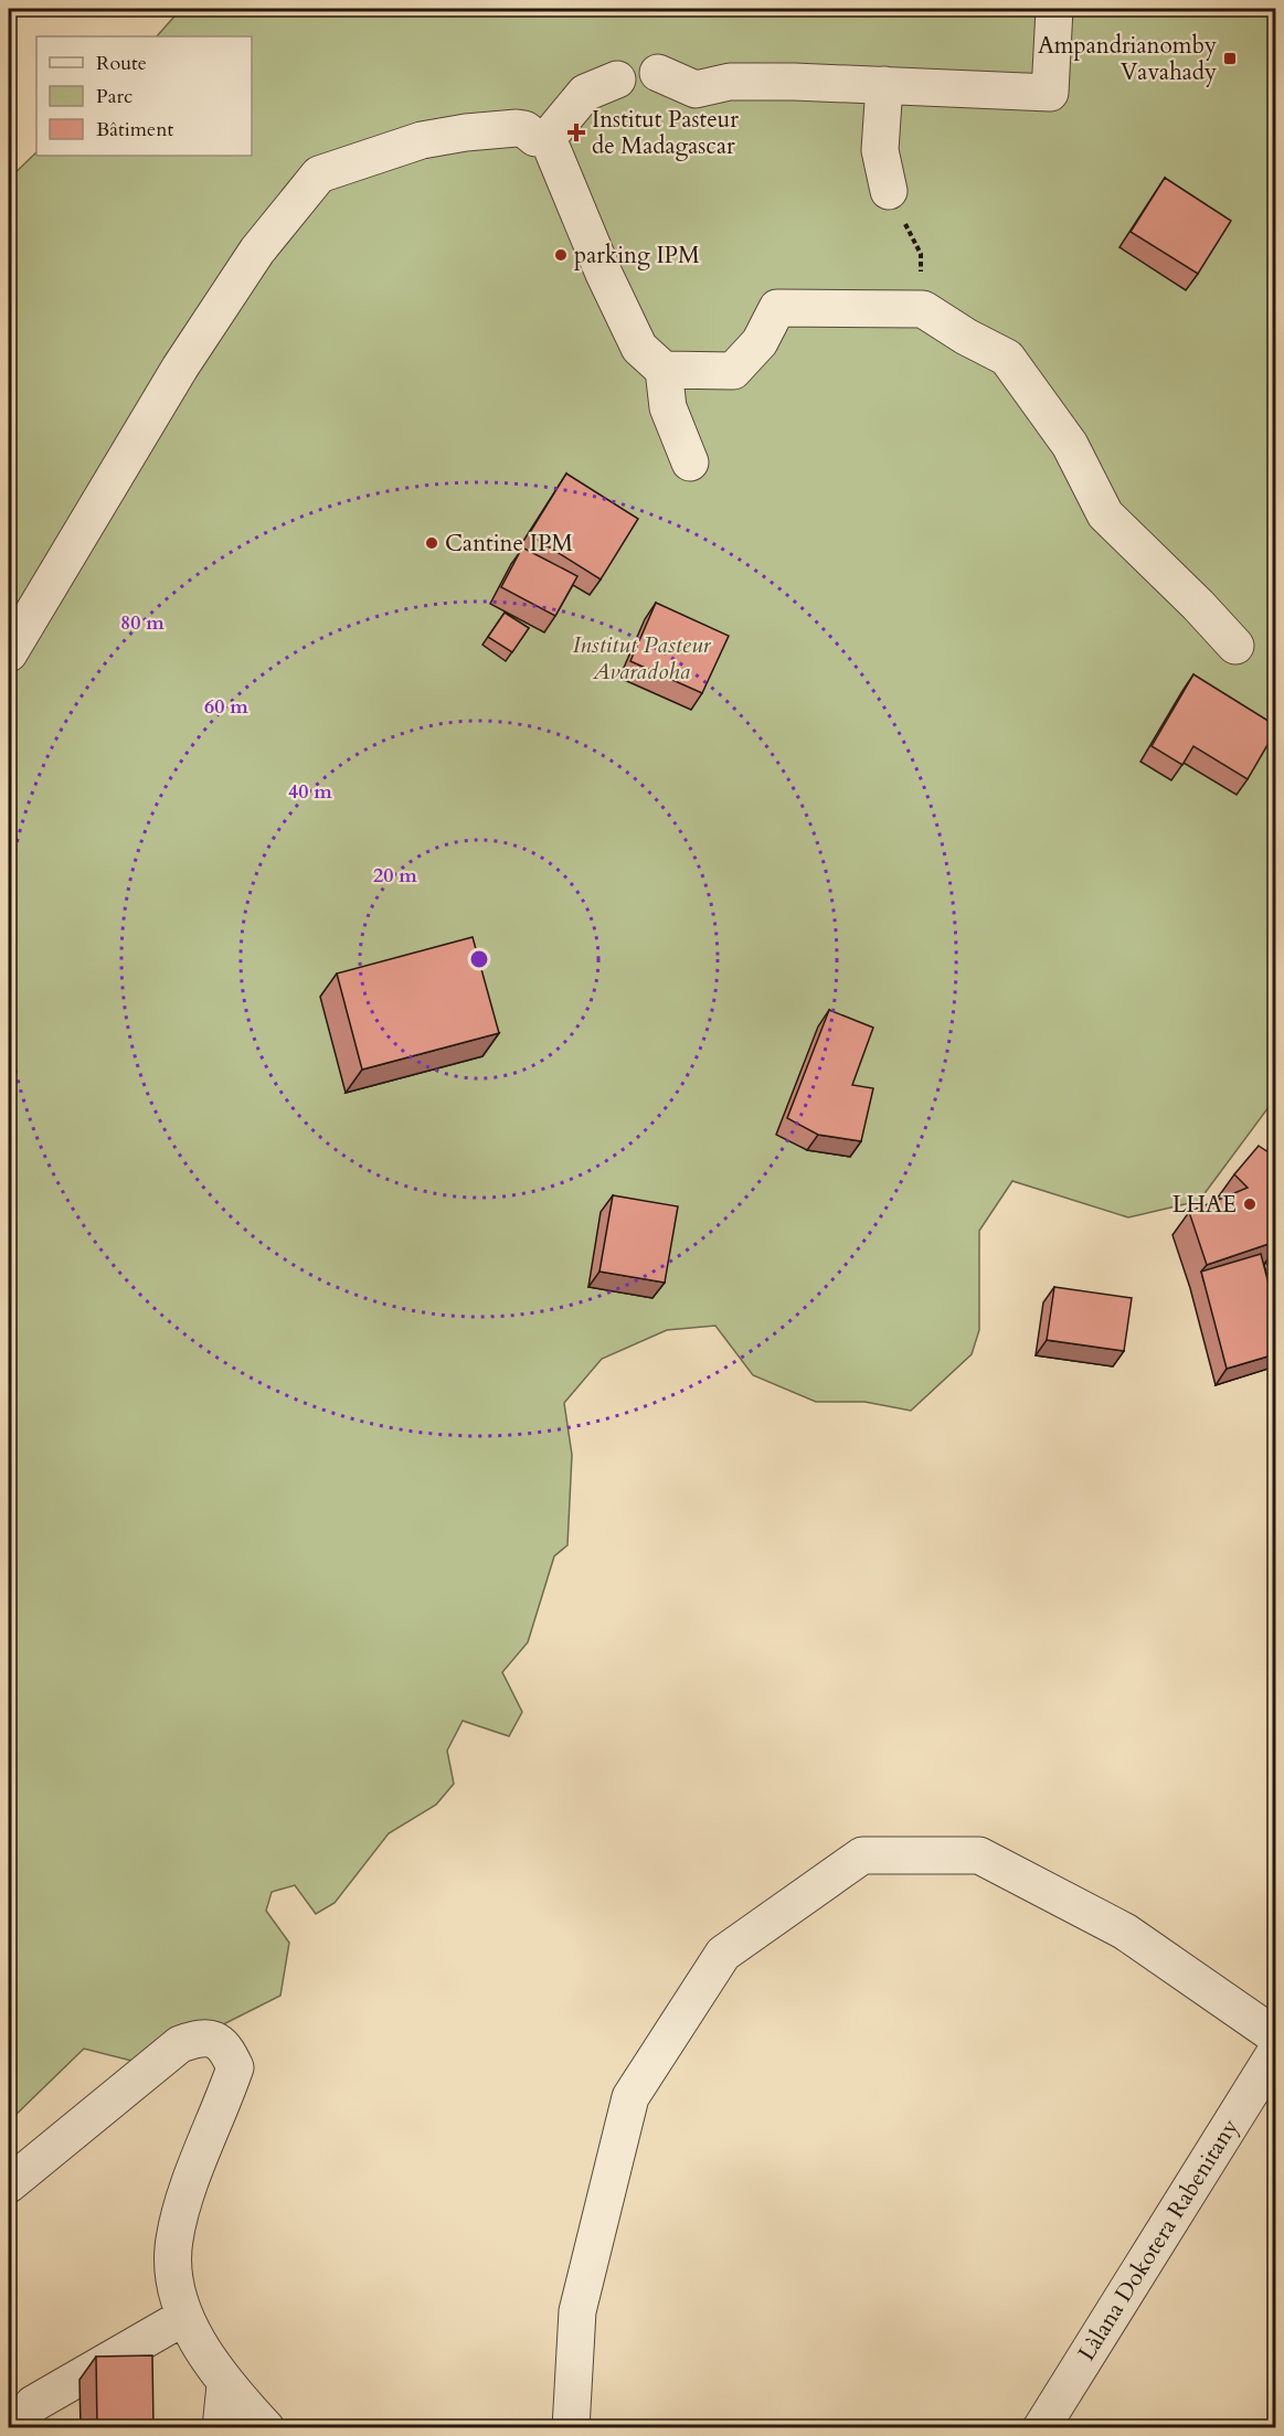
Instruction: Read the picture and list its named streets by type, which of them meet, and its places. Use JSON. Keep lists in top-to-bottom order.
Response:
{
  "streets": {
    "street": ["Làlana Dokotera Rabenitany"]
  },
  "parks": ["Institut Pasteur Avaradoha"],
  "places": {
    "transit": ["Ampandrianomby Vavahady"],
    "health": ["Institut Pasteur de Madagascar"],
    "other": ["parking IPM", "Cantine IPM", "LHAE"]
  },
  "legend": ["Route", "Parc", "Bâtiment"],
  "rings": [
    "80 m",
    "60 m",
    "40 m",
    "20 m"
  ]
}
